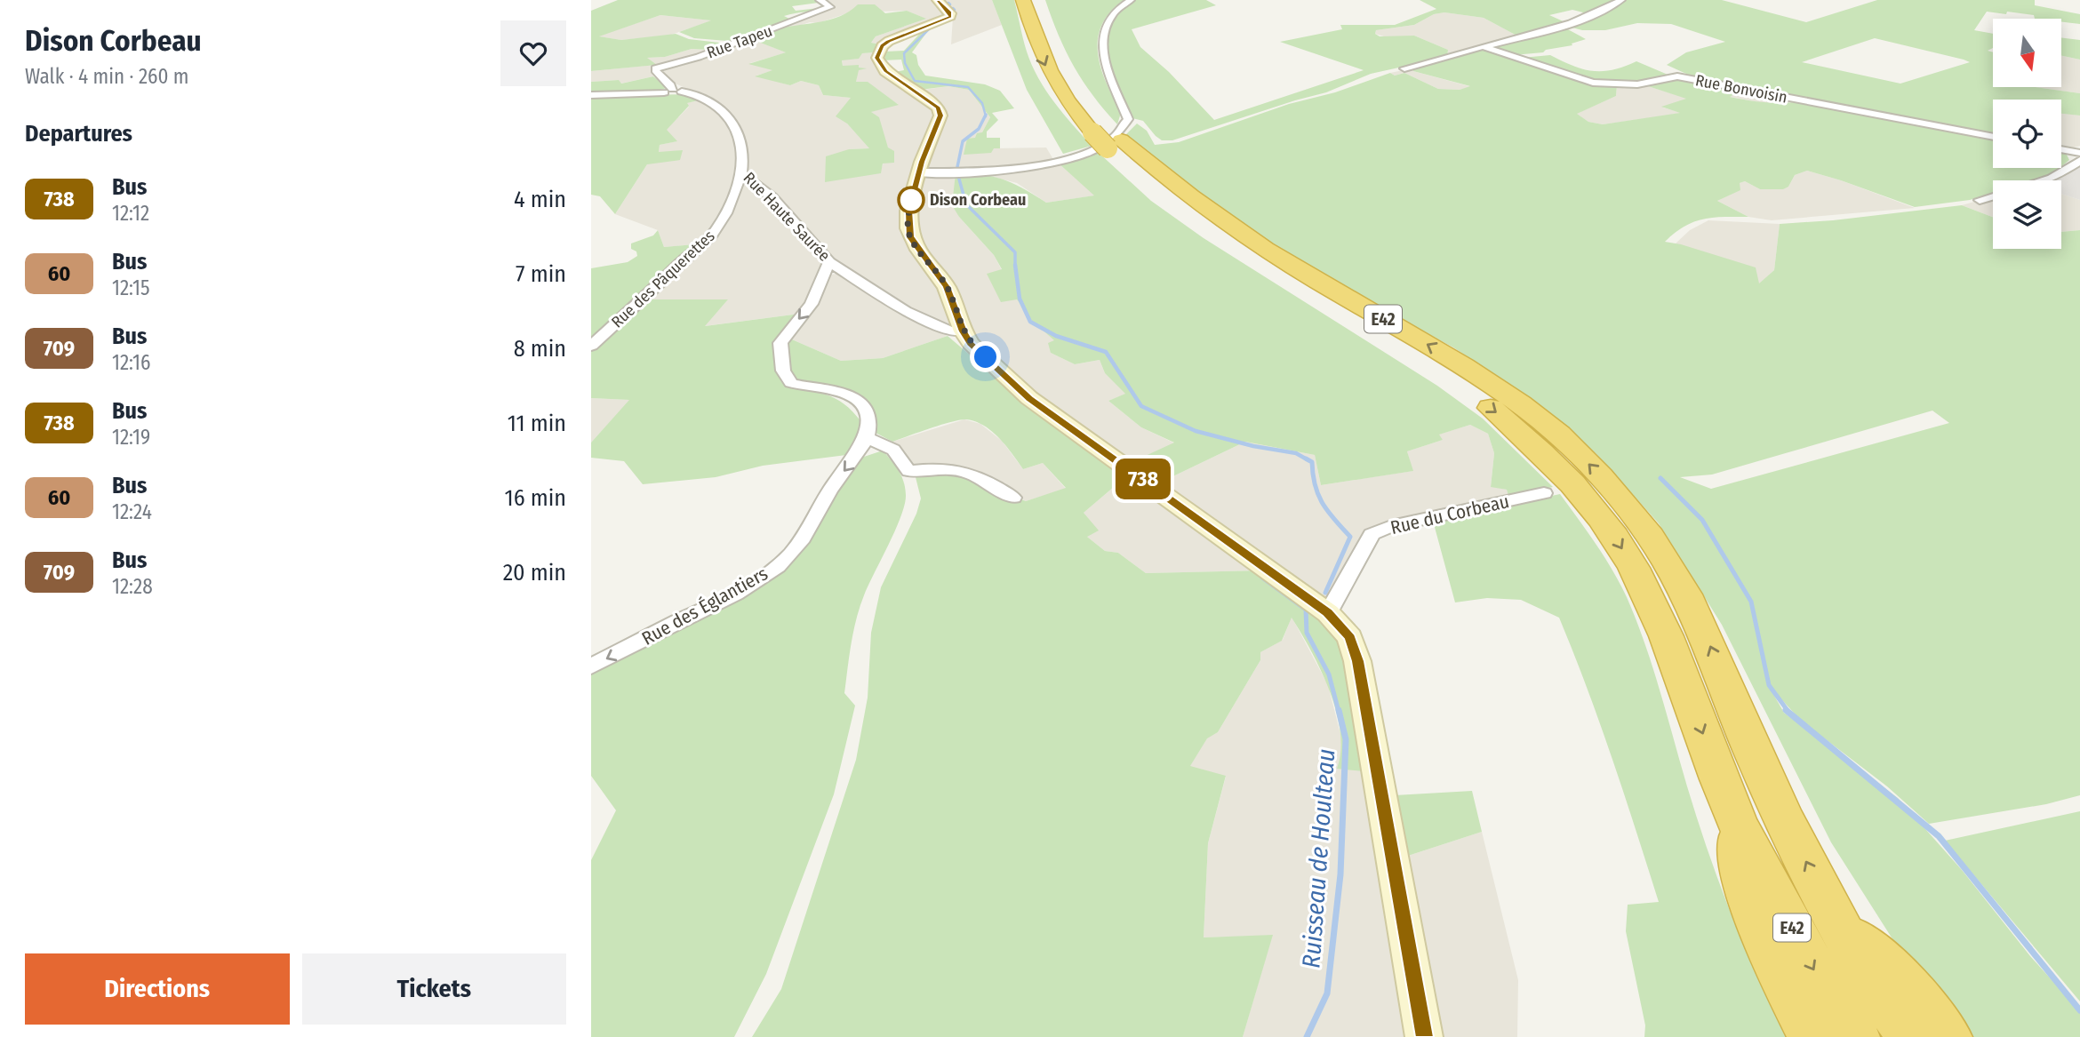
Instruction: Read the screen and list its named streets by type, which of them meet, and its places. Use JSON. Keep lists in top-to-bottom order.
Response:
{
  "streets": {
    "highway": ["E42"],
    "street": [
      "Rue Tapeu",
      "Rue Bonvoisin",
      "Rue Haute Saurée",
      "Rue des Pâquerettes",
      "Rue du Corbeau",
      "Rue des Églantiers"
    ]
  },
  "crossings": [
    ["Rue Tapeu", "Rue Haute Saurée"],
    ["Rue Haute Saurée", "Rue des Pâquerettes"]
  ],
  "one_way": ["Rue des Églantiers"],
  "water": ["Ruisseau de Houlteau"],
  "places": ["Dison Corbeau"],
  "lines": ["bus line 738"],
  "north": "bottom",
  "page": {
    "heading": [
      ["Dison Corbeau", "Walk · 4 min · 260 m"],
      "Departures"
    ],
    "on_map": "738",
    "list": [
      {
        "mark": "738",
        "name": "Bus",
        "note": "12:12",
        "value": "4 min"
      },
      {
        "mark": "60",
        "name": "Bus",
        "note": "12:15",
        "value": "7 min"
      },
      {
        "mark": "709",
        "name": "Bus",
        "note": "12:16",
        "value": "8 min"
      },
      {
        "mark": "738",
        "name": "Bus",
        "note": "12:19",
        "value": "11 min"
      },
      {
        "mark": "60",
        "name": "Bus",
        "note": "12:24",
        "value": "16 min"
      },
      {
        "mark": "709",
        "name": "Bus",
        "note": "12:28",
        "value": "20 min"
      }
    ],
    "buttons": ["Directions", "Tickets"]
  }
}
